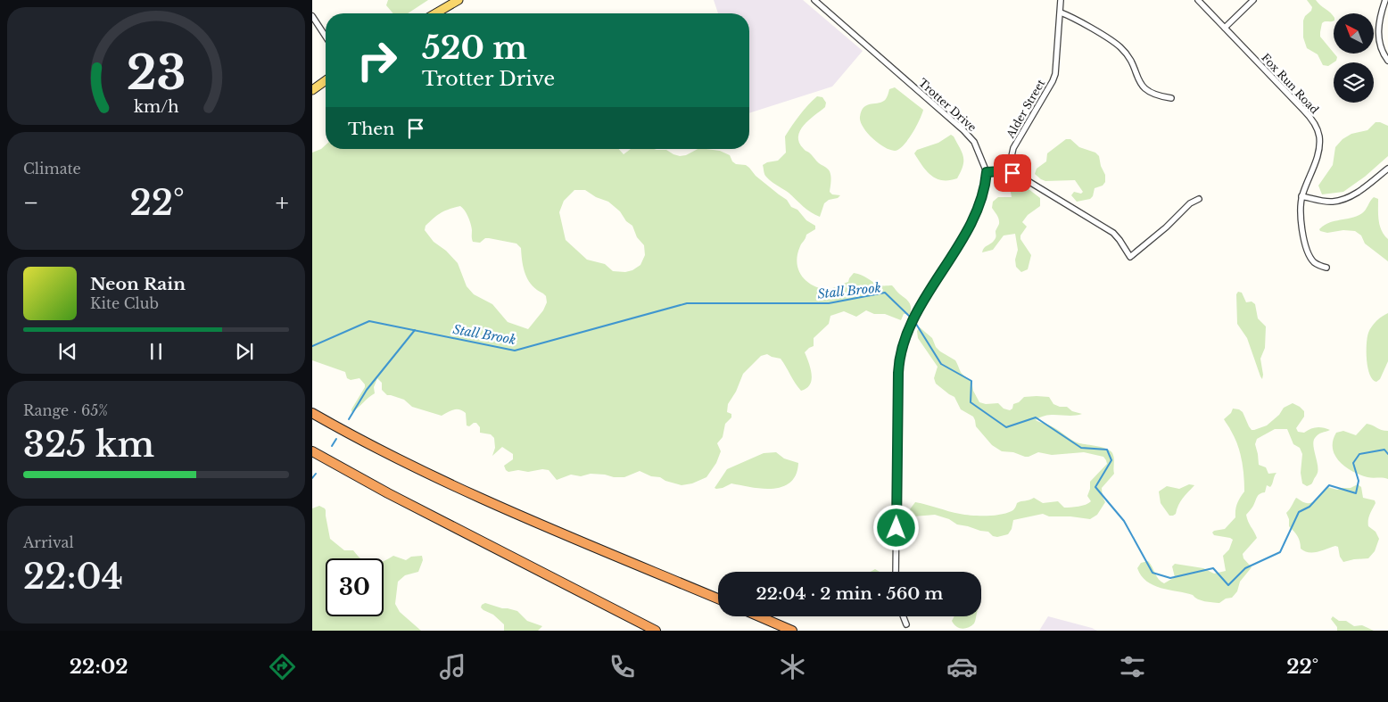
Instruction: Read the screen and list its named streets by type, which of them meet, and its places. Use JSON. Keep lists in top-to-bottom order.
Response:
{
  "streets": {
    "street": ["Fox Run Road", "Trotter Drive", "Alder Street"]
  },
  "water": ["Stall Brook"],
  "north": "top left",
  "page": {
    "turn": ["520 m", "Trotter Drive"],
    "then": "Then",
    "tile": [
      "Climate",
      ["Range · 65%", "325 km"],
      ["Arrival", "22:04"]
    ],
    "heat": ["−", "22°", "+"],
    "song": ["Neon Rain", "Kite Club"],
    "limit": "30",
    "trip": "22:04 · 2 min · 560 m",
    "tabs": ["22:02", "22°"],
    "gauge": ["23", "km/h"]
  }
}
